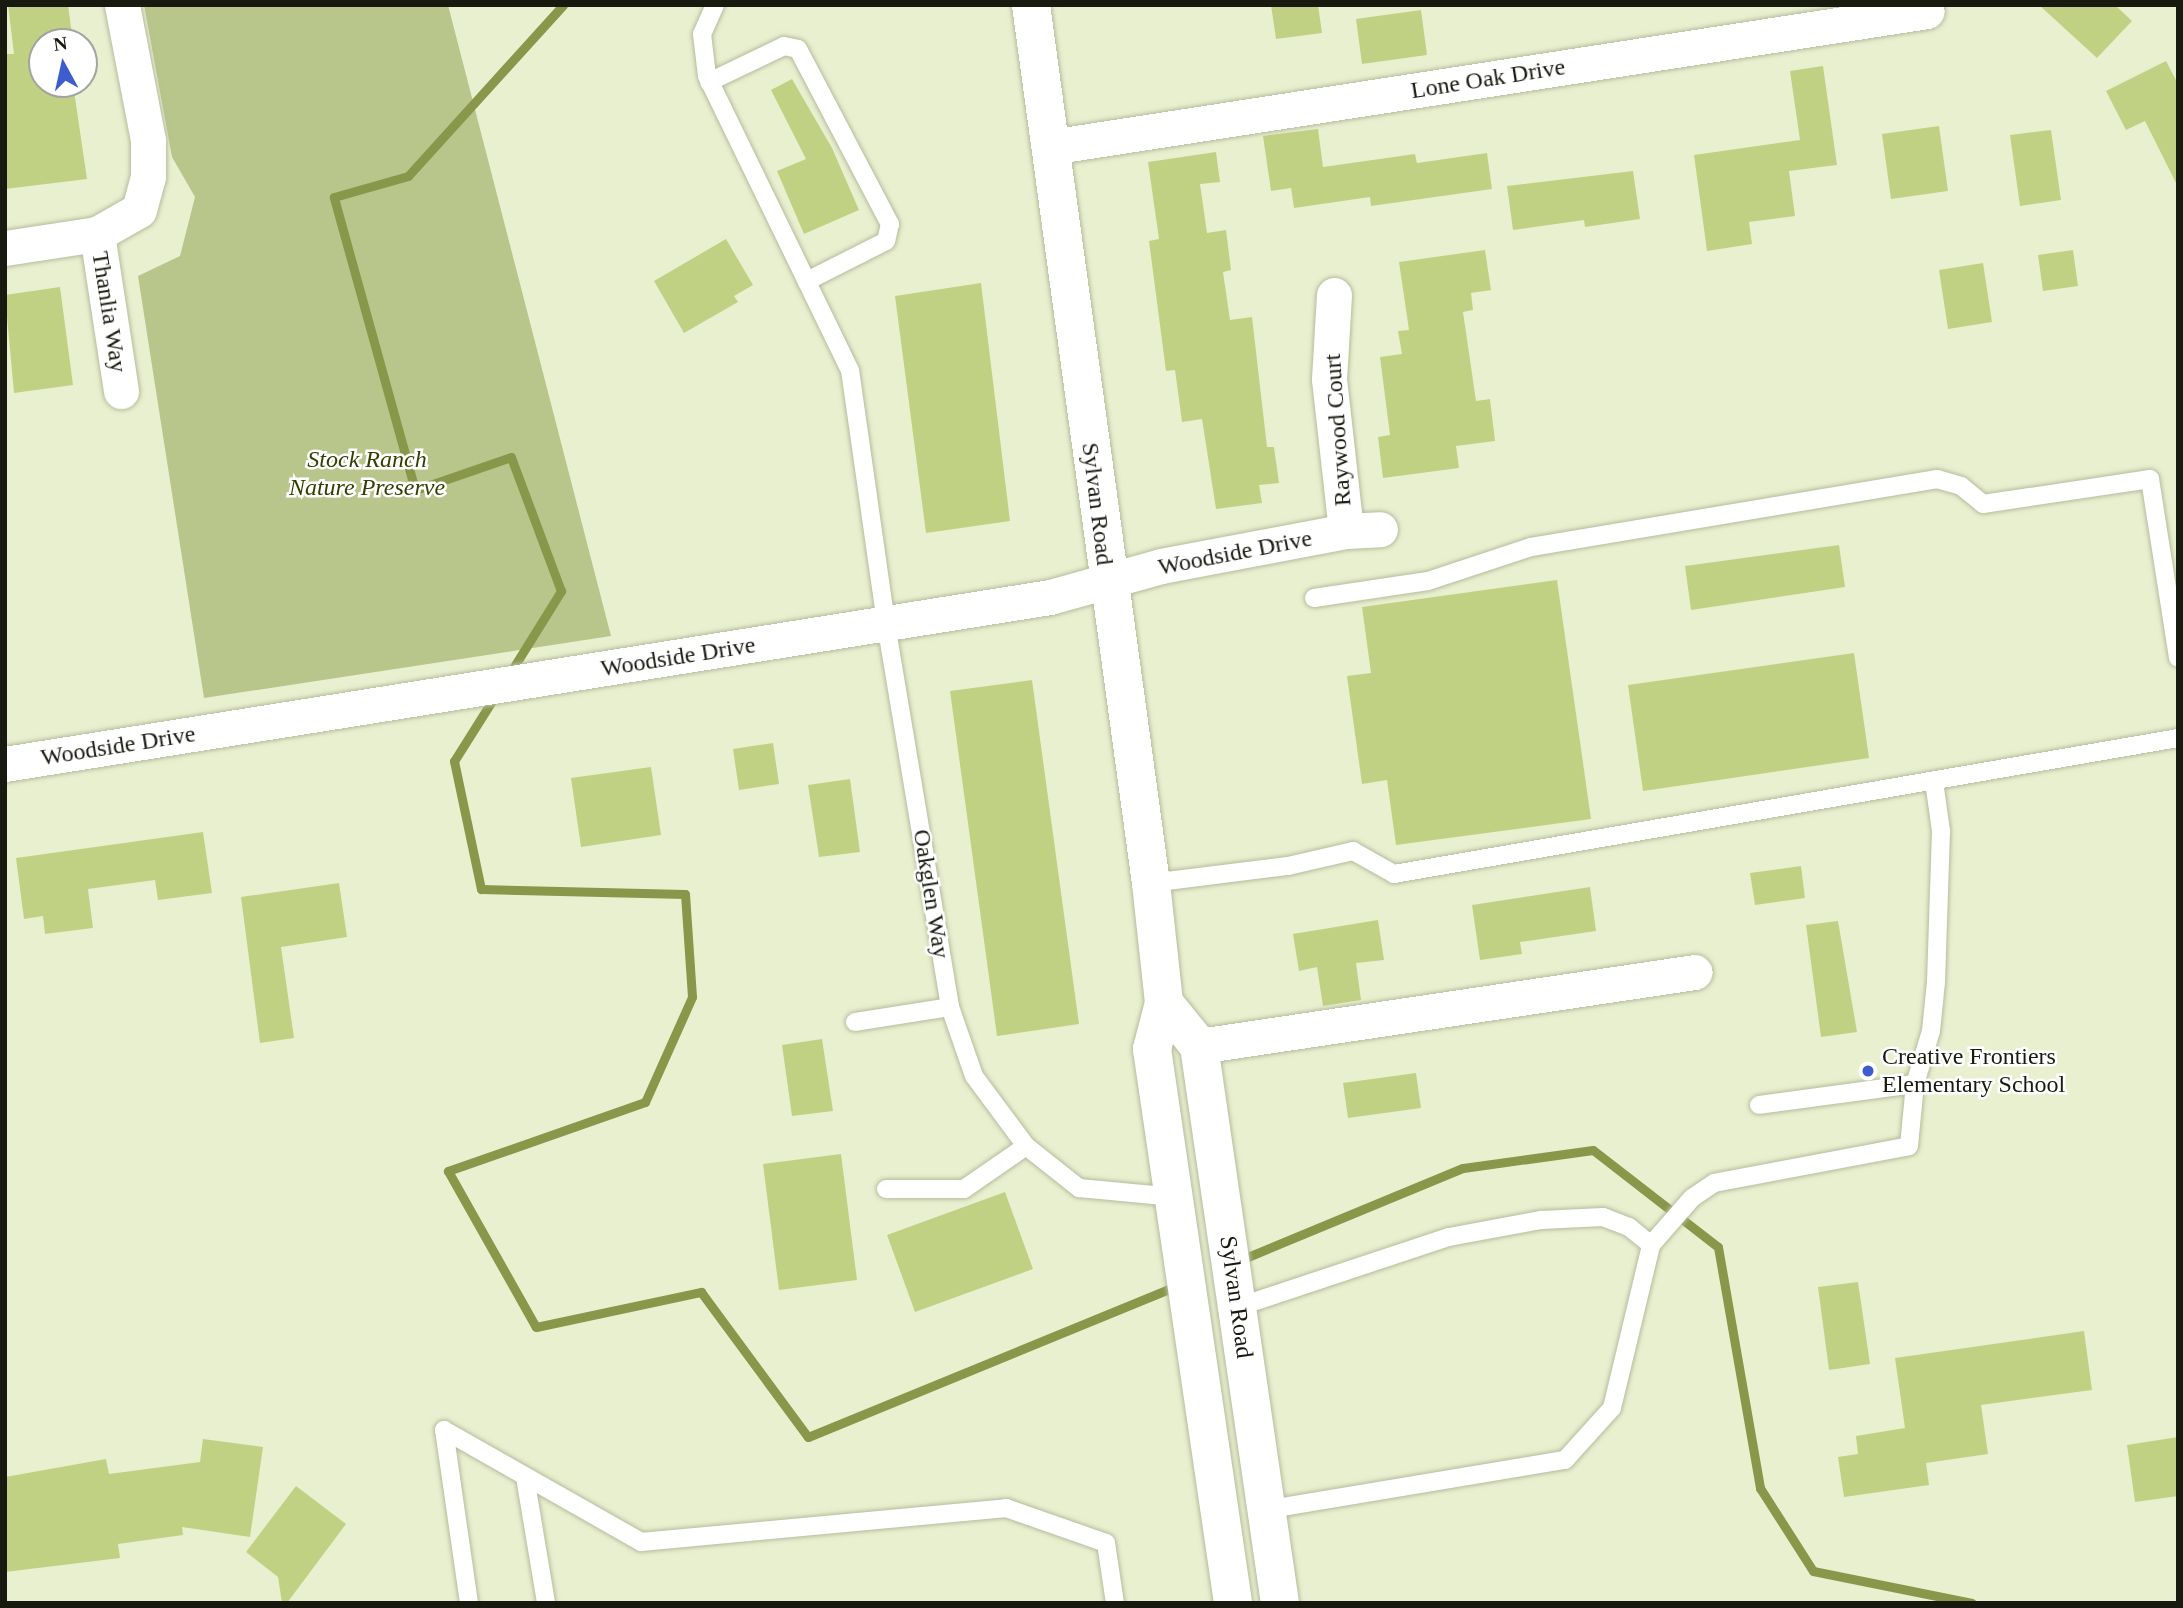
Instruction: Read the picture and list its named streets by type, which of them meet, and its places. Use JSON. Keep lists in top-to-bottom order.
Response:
{
  "streets": {
    "main road": ["Sylvan Road"],
    "street": [
      "Lone Oak Drive",
      "Thanlia Way",
      "Raywood Court",
      "Woodside Drive"
    ],
    "lane": ["Oakglen Way"]
  },
  "crossings": [
    ["Lone Oak Drive", "Sylvan Road"],
    ["Raywood Court", "Woodside Drive"],
    ["Sylvan Road", "Woodside Drive"],
    ["Sylvan Road", "Oakglen Way"],
    ["Woodside Drive", "Oakglen Way"]
  ],
  "parks": ["Stock Ranch Nature Preserve"],
  "places": ["Creative Frontiers Elementary School"],
  "north": "top"
}
